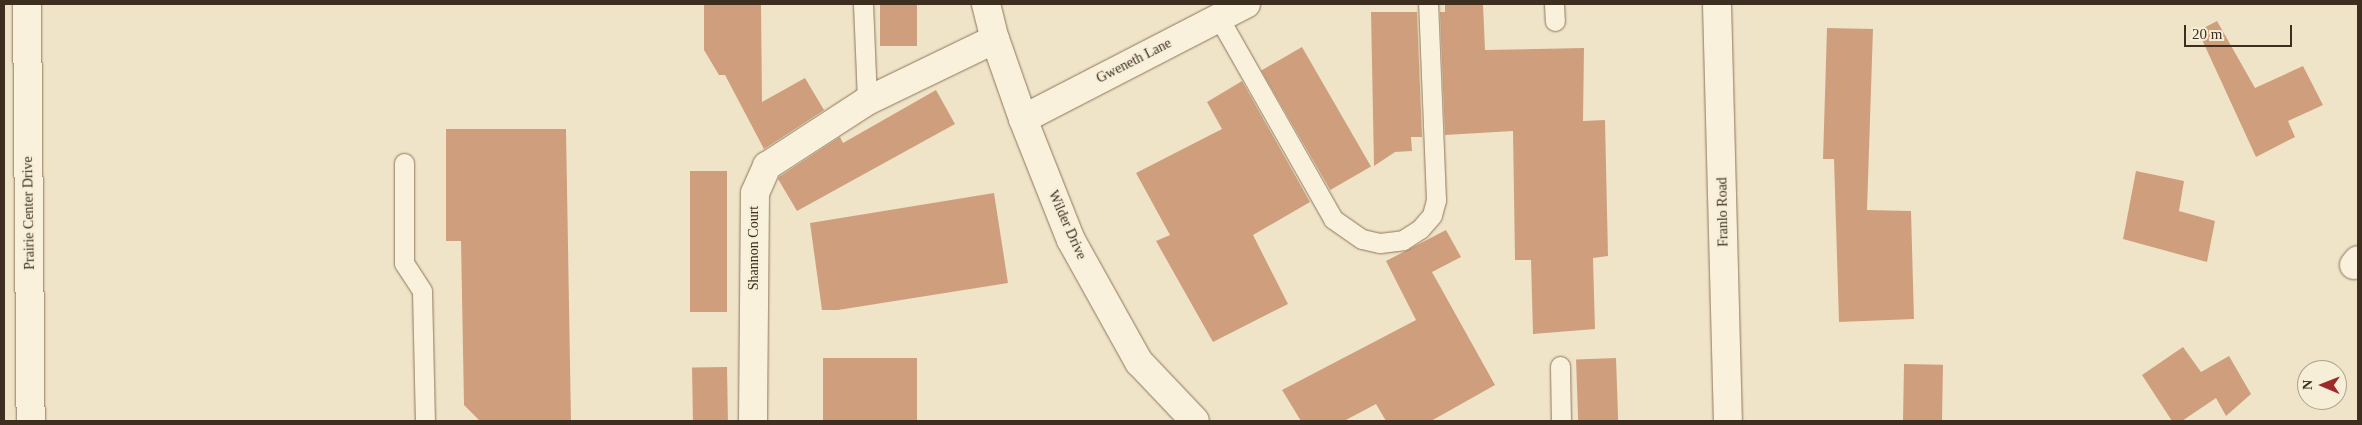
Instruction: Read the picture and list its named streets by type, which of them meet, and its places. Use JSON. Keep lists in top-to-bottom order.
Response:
{
  "streets": {
    "street": [
      "Gweneth Lane",
      "Franlo Road",
      "Prairie Center Drive",
      "Wilder Drive",
      "Shannon Court"
    ]
  },
  "crossings": [
    ["Gweneth Lane", "Wilder Drive"],
    ["Wilder Drive", "Shannon Court"]
  ],
  "scale_bar": "20 m",
  "north": "left"
}
